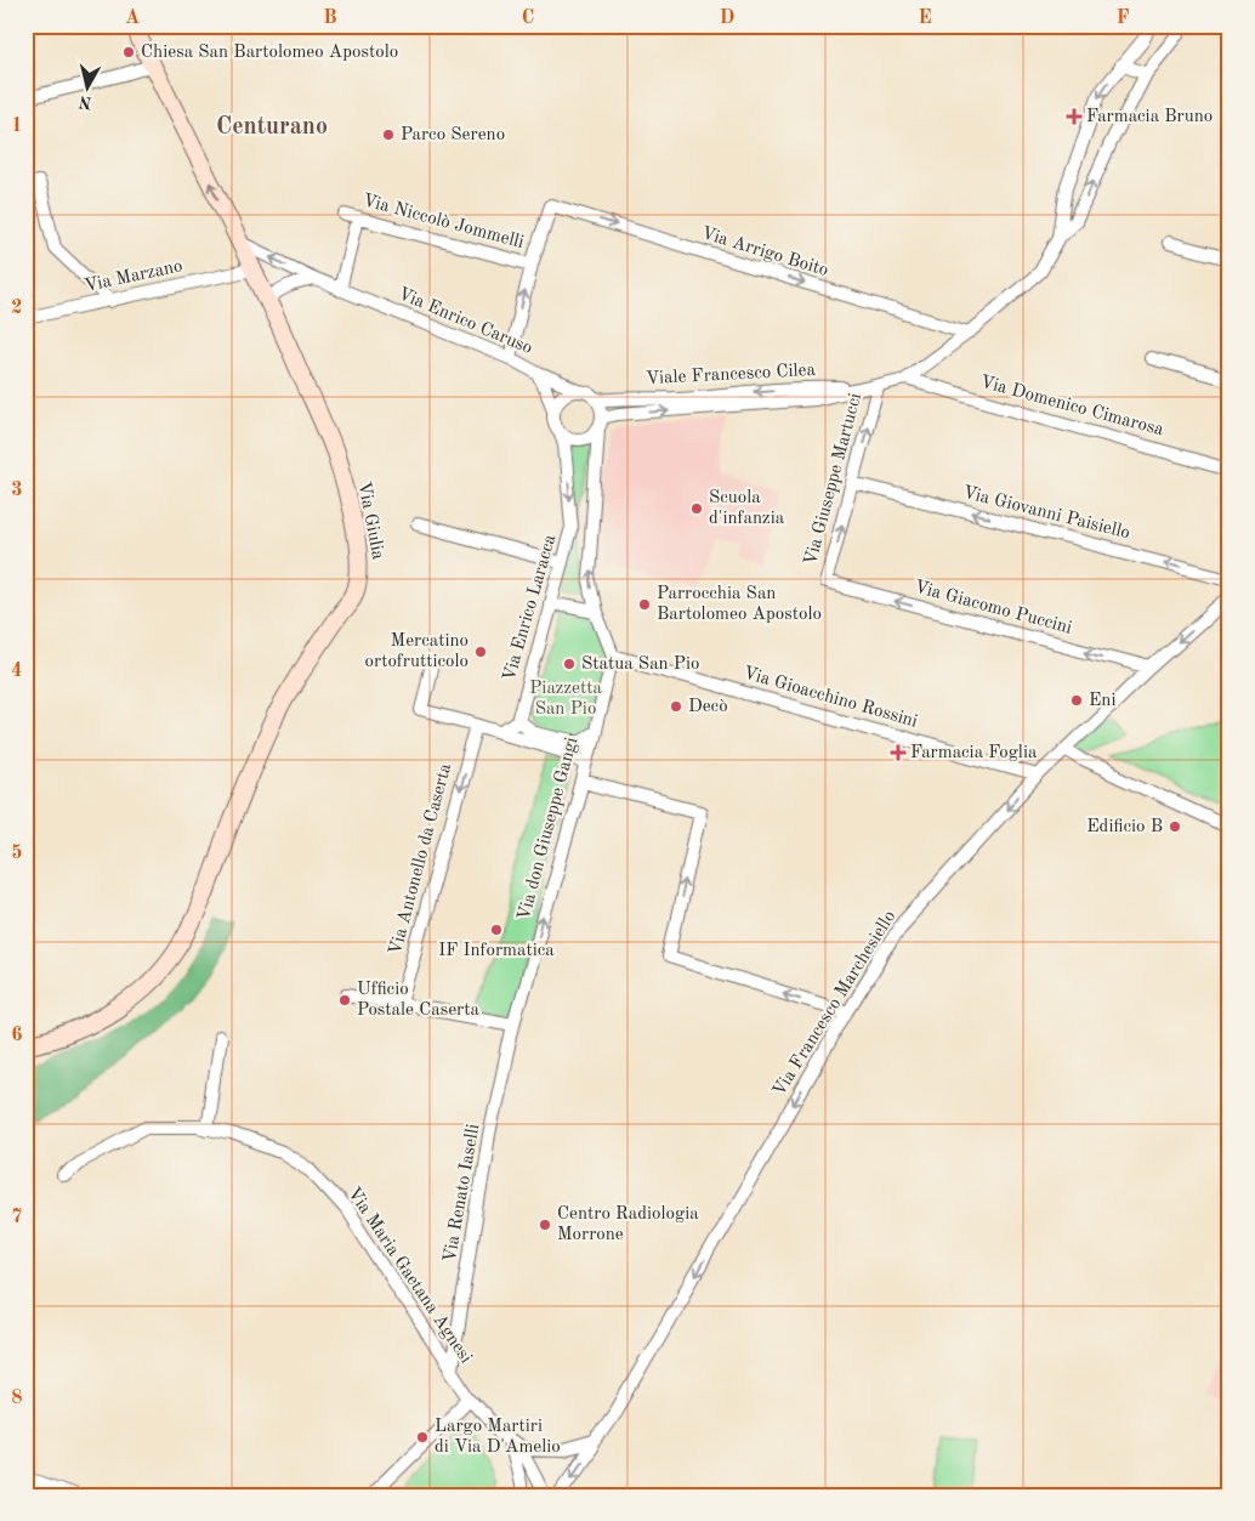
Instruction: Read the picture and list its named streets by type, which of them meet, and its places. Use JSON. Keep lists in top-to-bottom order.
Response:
{
  "streets": {
    "main road": ["Via Giulia"],
    "street": [
      "Via Niccolò Jommelli",
      "Via Arrigo Boito",
      "Via Marzano",
      "Via Enrico Caruso",
      "Viale Francesco Cilea",
      "Via Domenico Cimarosa",
      "Via Giuseppe Martucci",
      "Via Giovanni Paisiello",
      "Via Enrico Laracca",
      "Via Giacomo Puccini",
      "Via Gioacchino Rossini",
      "Via don Giuseppe Gangi",
      "Via Antonello da Caserta",
      "Via Francesco Marchesiello",
      "Via Renato Iaselli",
      "Via Maria Gaetana Agnesi"
    ]
  },
  "crossings": [
    ["Via Niccolò Jommelli", "Via Arrigo Boito"],
    ["Via Niccolò Jommelli", "Via Enrico Caruso"],
    ["Via Arrigo Boito", "Viale Francesco Cilea"],
    ["Via Marzano", "Via Giulia"],
    ["Via Enrico Caruso", "Viale Francesco Cilea"],
    ["Via Enrico Caruso", "Via Giulia"],
    ["Via Enrico Caruso", "Via Enrico Laracca"],
    ["Viale Francesco Cilea", "Via Domenico Cimarosa"],
    ["Viale Francesco Cilea", "Via Giuseppe Martucci"],
    ["Viale Francesco Cilea", "Via Enrico Laracca"],
    ["Via Giuseppe Martucci", "Via Giovanni Paisiello"],
    ["Via Giuseppe Martucci", "Via Giacomo Puccini"],
    ["Via Giacomo Puccini", "Via Francesco Marchesiello"],
    ["Via Gioacchino Rossini", "Via don Giuseppe Gangi"],
    ["Via Gioacchino Rossini", "Via Francesco Marchesiello"],
    ["Via don Giuseppe Gangi", "Via Renato Iaselli"],
    ["Via Renato Iaselli", "Via Maria Gaetana Agnesi"]
  ],
  "one_way": [
    "Via Arrigo Boito",
    "Via Giuseppe Martucci",
    "Via Giovanni Paisiello",
    "Via Giacomo Puccini",
    "Via don Giuseppe Gangi",
    "Via Antonello da Caserta",
    "Via Francesco Marchesiello"
  ],
  "districts": ["Centurano"],
  "parks": ["Piazzetta San Pio"],
  "places": {
    "other": [
      "Chiesa San Bartolomeo Apostolo",
      "Parco Sereno",
      "Scuola d'infanzia",
      "Parrocchia San Bartolomeo Apostolo",
      "Mercatino ortofrutticolo",
      "Statua San Pio",
      "Eni",
      "Decò",
      "Edificio B",
      "IF Informatica",
      "Ufficio Postale Caserta",
      "Centro Radiologia Morrone",
      "Largo Martiri di Via D'Amelio"
    ],
    "health": ["Farmacia Bruno", "Farmacia Foglia"]
  },
  "north": "bottom",
  "grid": {
    "columns": [
      "A",
      "B",
      "C",
      "D",
      "E",
      "F"
    ],
    "rows": [
      "1",
      "2",
      "3",
      "4",
      "5",
      "6",
      "7",
      "8"
    ]
  }
}
